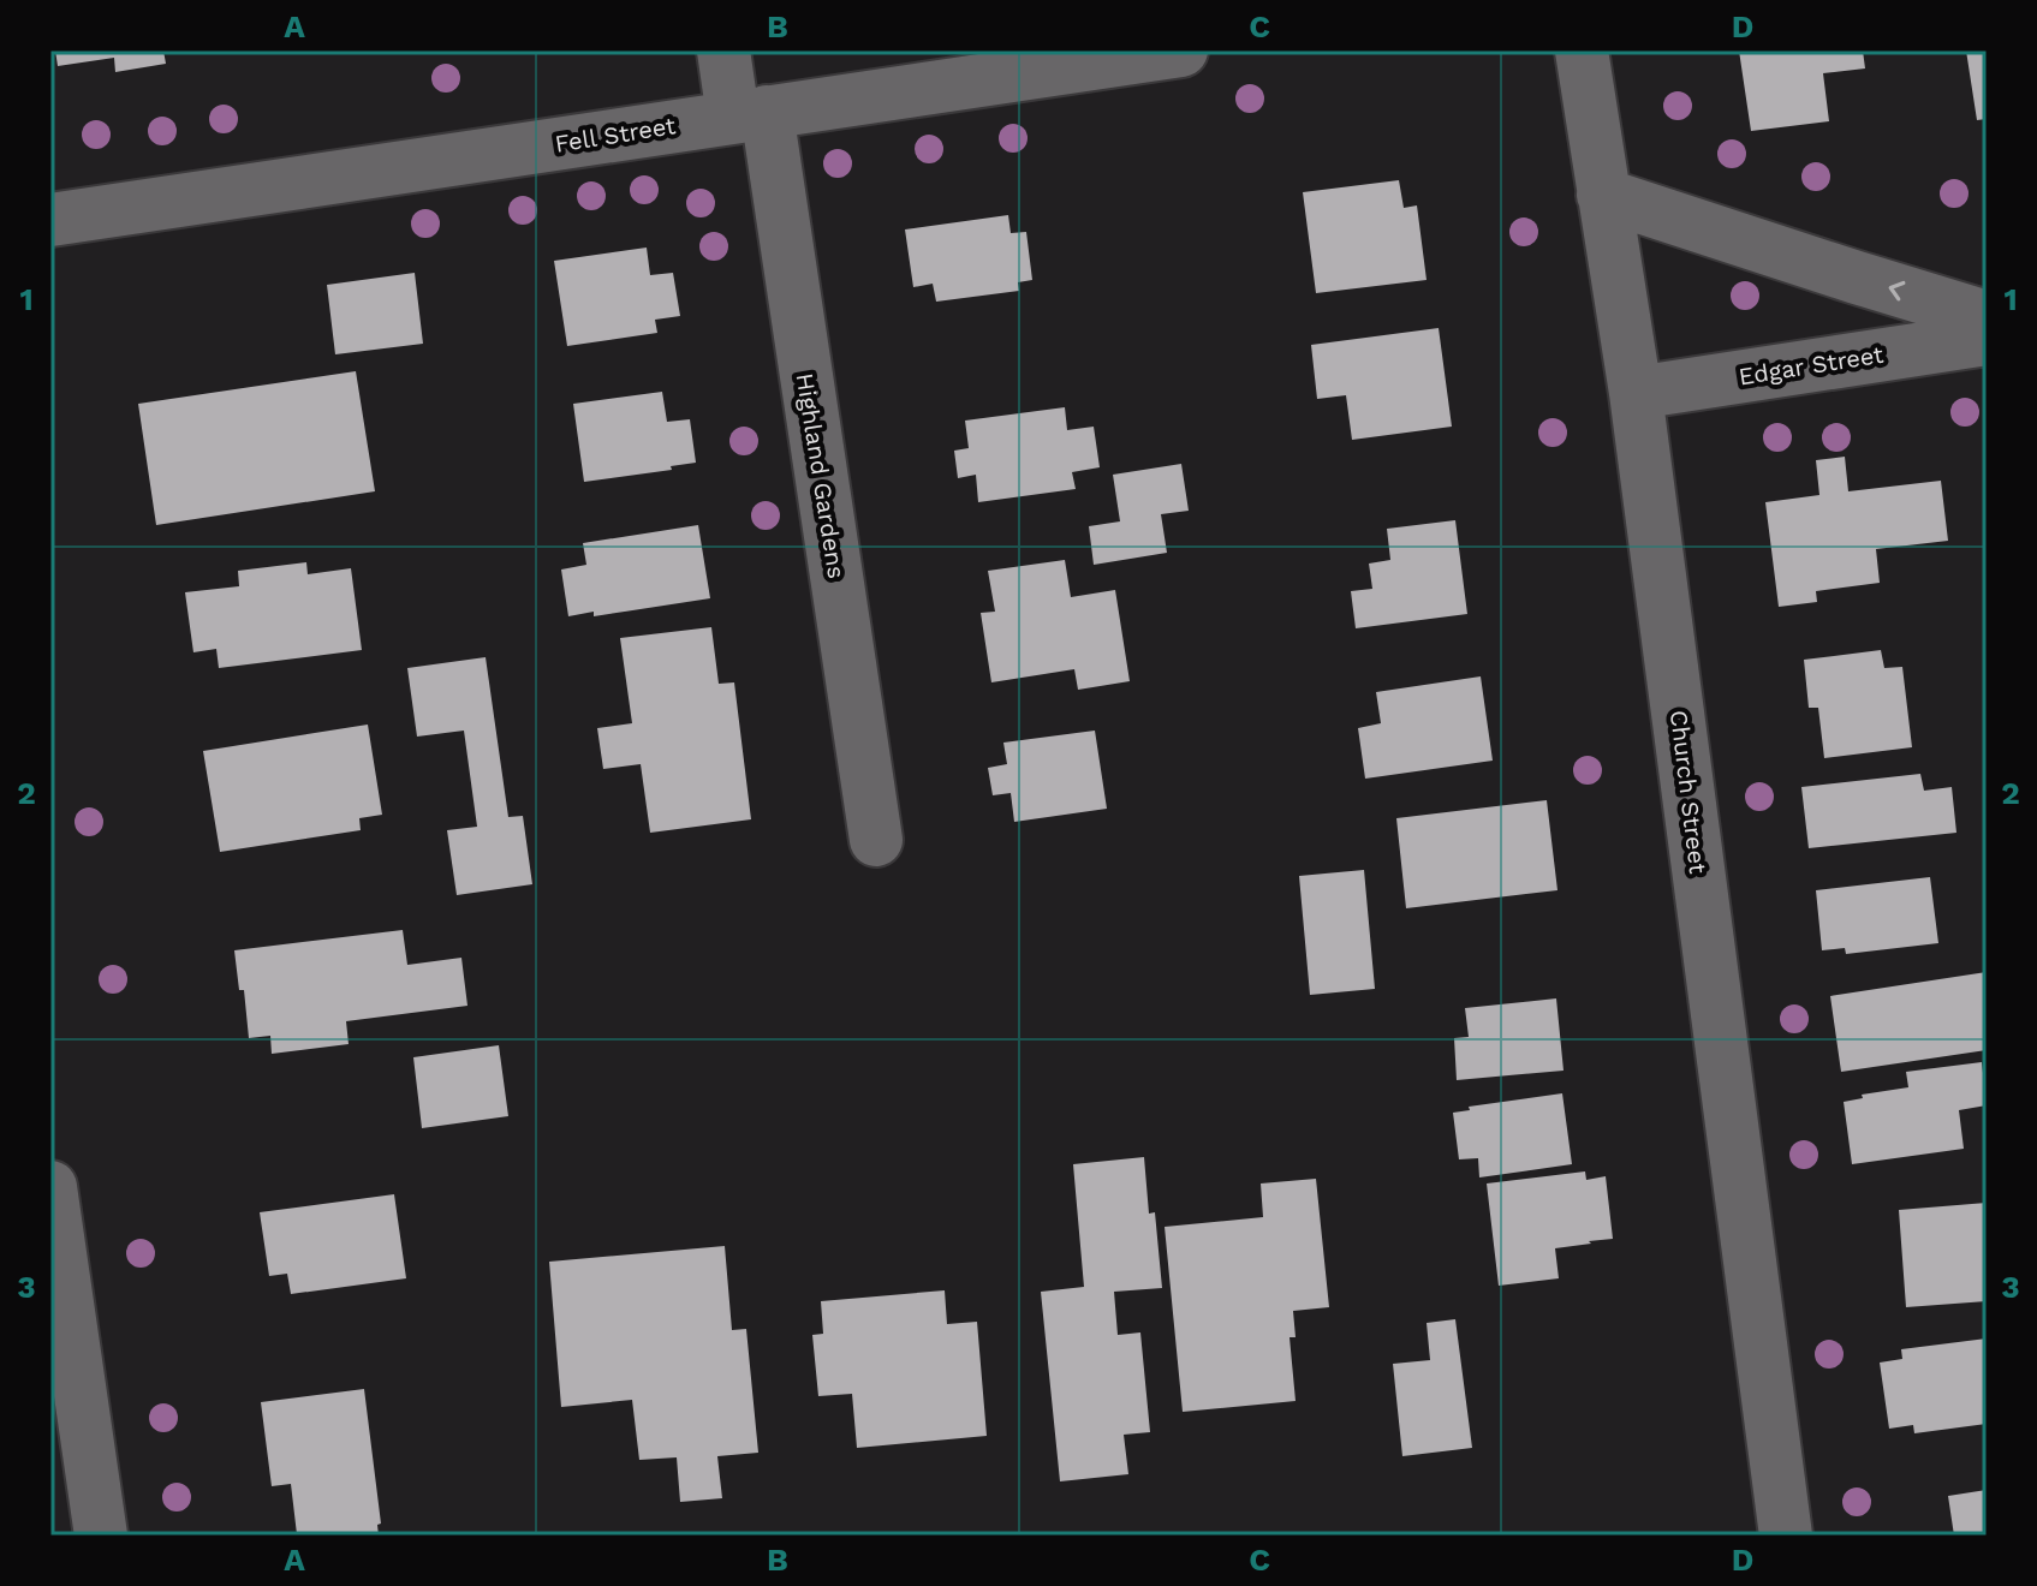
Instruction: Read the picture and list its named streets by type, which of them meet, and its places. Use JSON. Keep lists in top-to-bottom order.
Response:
{
  "streets": {
    "street": [
      "Fell Street",
      "Edgar Street",
      "Highland Gardens",
      "Church Street"
    ]
  },
  "crossings": [
    ["Fell Street", "Highland Gardens"],
    ["Edgar Street", "Church Street"]
  ],
  "grid": {
    "columns": [
      "A",
      "B",
      "C",
      "D"
    ],
    "rows": ["1", "2", "3"]
  }
}
